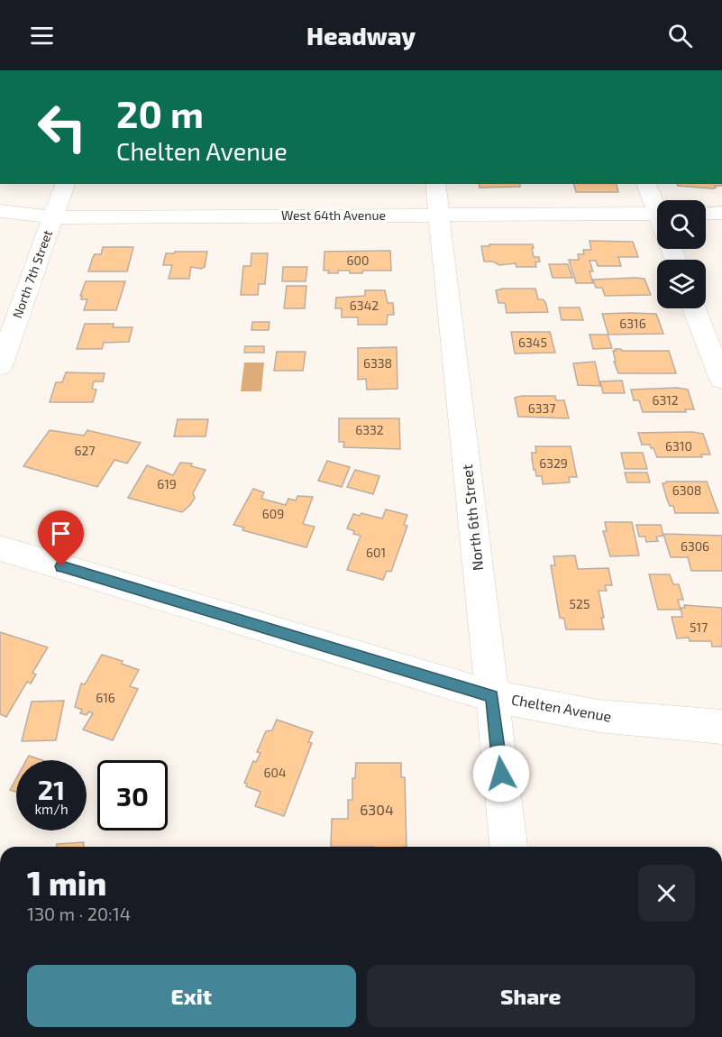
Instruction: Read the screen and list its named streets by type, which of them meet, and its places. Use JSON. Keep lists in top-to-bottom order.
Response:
{
  "streets": {
    "street": [
      "West 64th Avenue",
      "North 7th Street",
      "North 6th Street",
      "Chelten Avenue"
    ]
  },
  "crossings": [
    ["West 64th Avenue", "North 7th Street"],
    ["West 64th Avenue", "North 6th Street"],
    ["North 6th Street", "Chelten Avenue"]
  ],
  "house_numbers": [
    "600",
    "6342",
    "6316",
    "6345",
    "6338",
    "6312",
    "6337",
    "6332",
    "6310",
    "627",
    "6329",
    "619",
    "6308",
    "609",
    "6306",
    "601",
    "525",
    "517",
    "616",
    "604",
    "6304"
  ],
  "page": {
    "header": "Headway",
    "turn": ["20 m", "Chelten Avenue"],
    "speed": "21 km/h",
    "limit": "30",
    "heading": ["1 min", "130 m · 20:14"],
    "buttons": ["Exit", "Share"]
  }
}
